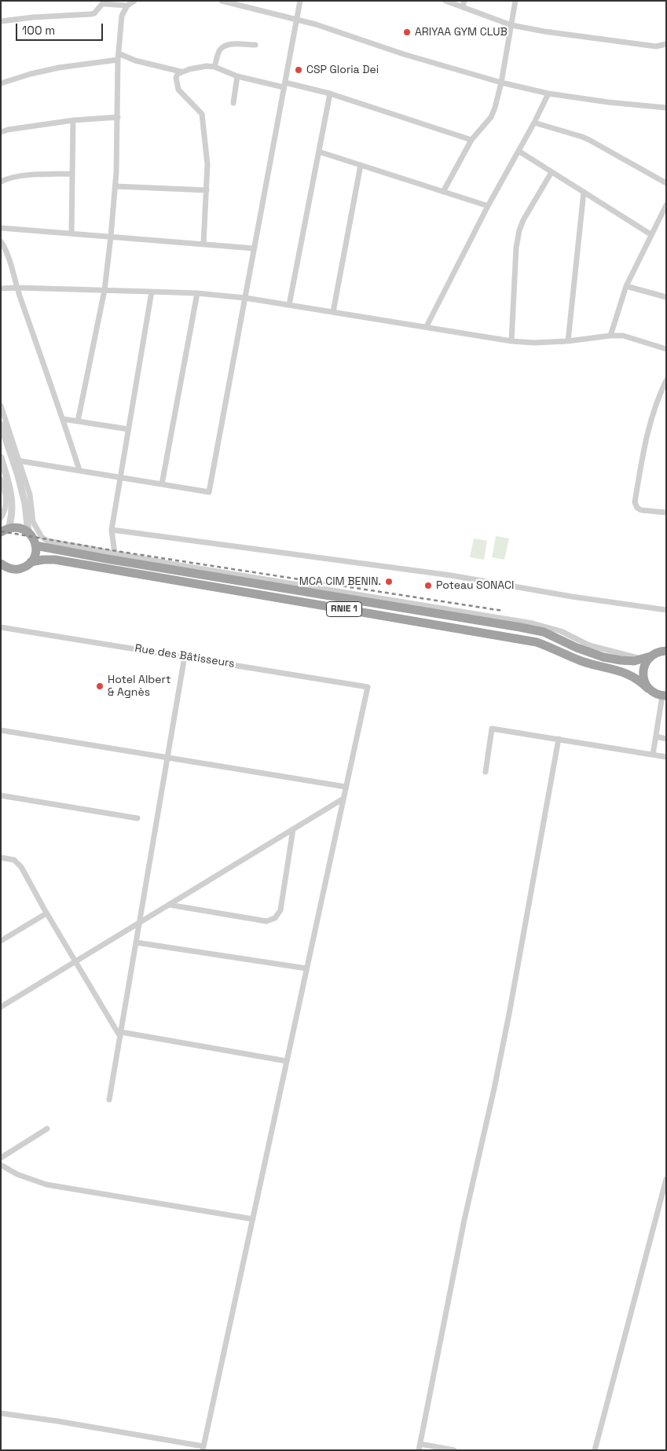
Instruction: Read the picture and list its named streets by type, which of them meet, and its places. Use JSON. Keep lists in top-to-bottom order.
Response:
{
  "streets": {
    "highway": ["RNIE 1"],
    "street": ["Rue des Bâtisseurs"]
  },
  "places": [
    "ARIYAA GYM CLUB",
    "CSP Gloria Dei",
    "MCA CIM BENIN.",
    "Poteau SONACI",
    "Hotel Albert & Agnès"
  ],
  "scale_bar": "100 m"
}
